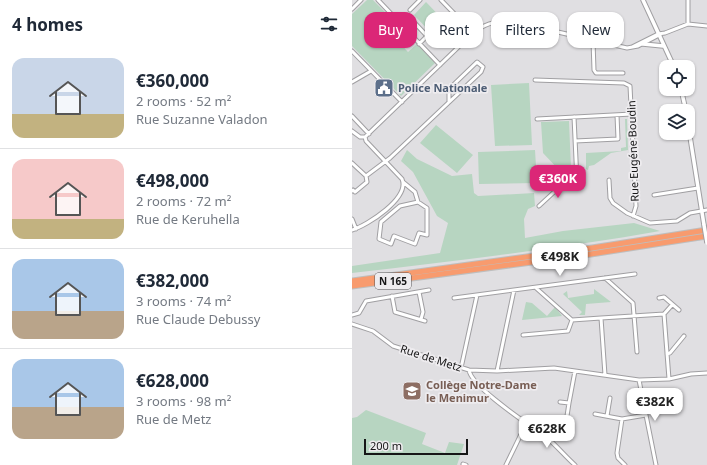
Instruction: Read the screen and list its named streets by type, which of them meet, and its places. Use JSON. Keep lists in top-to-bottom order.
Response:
{
  "streets": {
    "highway": ["N 165"],
    "street": ["Rue Eugéne Boudin", "Rue de Metz"]
  },
  "places": {
    "public building": ["Police Nationale"],
    "school or university": ["Collège Notre-Dame le Menimur"]
  },
  "scale_bar": "200 m",
  "page": {
    "heading": "4 homes",
    "chip": [
      "Buy",
      "Rent",
      "Filters",
      "New"
    ],
    "list": [
      {
        "name": "€360,000",
        "note": "2 rooms · 52 m² · Rue Suzanne Valadon"
      },
      {
        "name": "€498,000",
        "note": "2 rooms · 72 m² · Rue de Keruhella"
      },
      {
        "name": "€382,000",
        "note": "3 rooms · 74 m² · Rue Claude Debussy"
      },
      {
        "name": "€628,000",
        "note": "3 rooms · 98 m² · Rue de Metz"
      }
    ],
    "price": [
      "€360K",
      "€498K",
      "€382K",
      "€628K"
    ],
    "scale": "200 m"
  }
}
